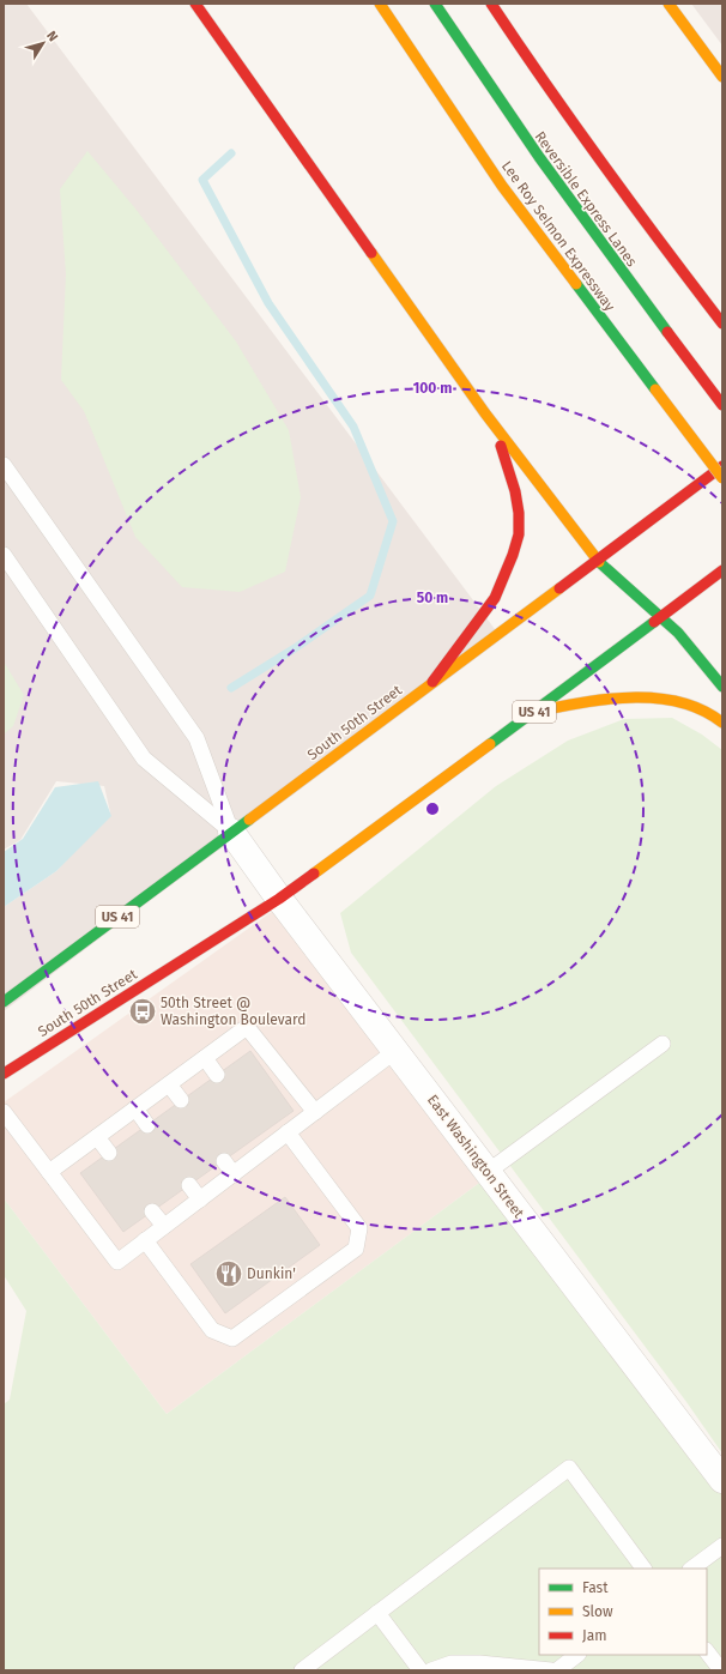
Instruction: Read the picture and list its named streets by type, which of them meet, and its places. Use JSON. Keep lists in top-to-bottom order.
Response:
{
  "streets": {
    "main road": [
      "Reversible Express Lanes",
      "Lee Roy Selmon Expressway",
      "US 41",
      "South 50th Street"
    ],
    "street": ["East Washington Street"]
  },
  "crossings": [
    ["South 50th Street", "East Washington Street"]
  ],
  "places": {
    "bus stop": ["50th Street @ Washington Boulevard"],
    "restaurant": ["Dunkin'"]
  },
  "legend": ["Fast", "Slow", "Jam"],
  "north": "top right",
  "rings": ["100 m", "50 m"]
}
